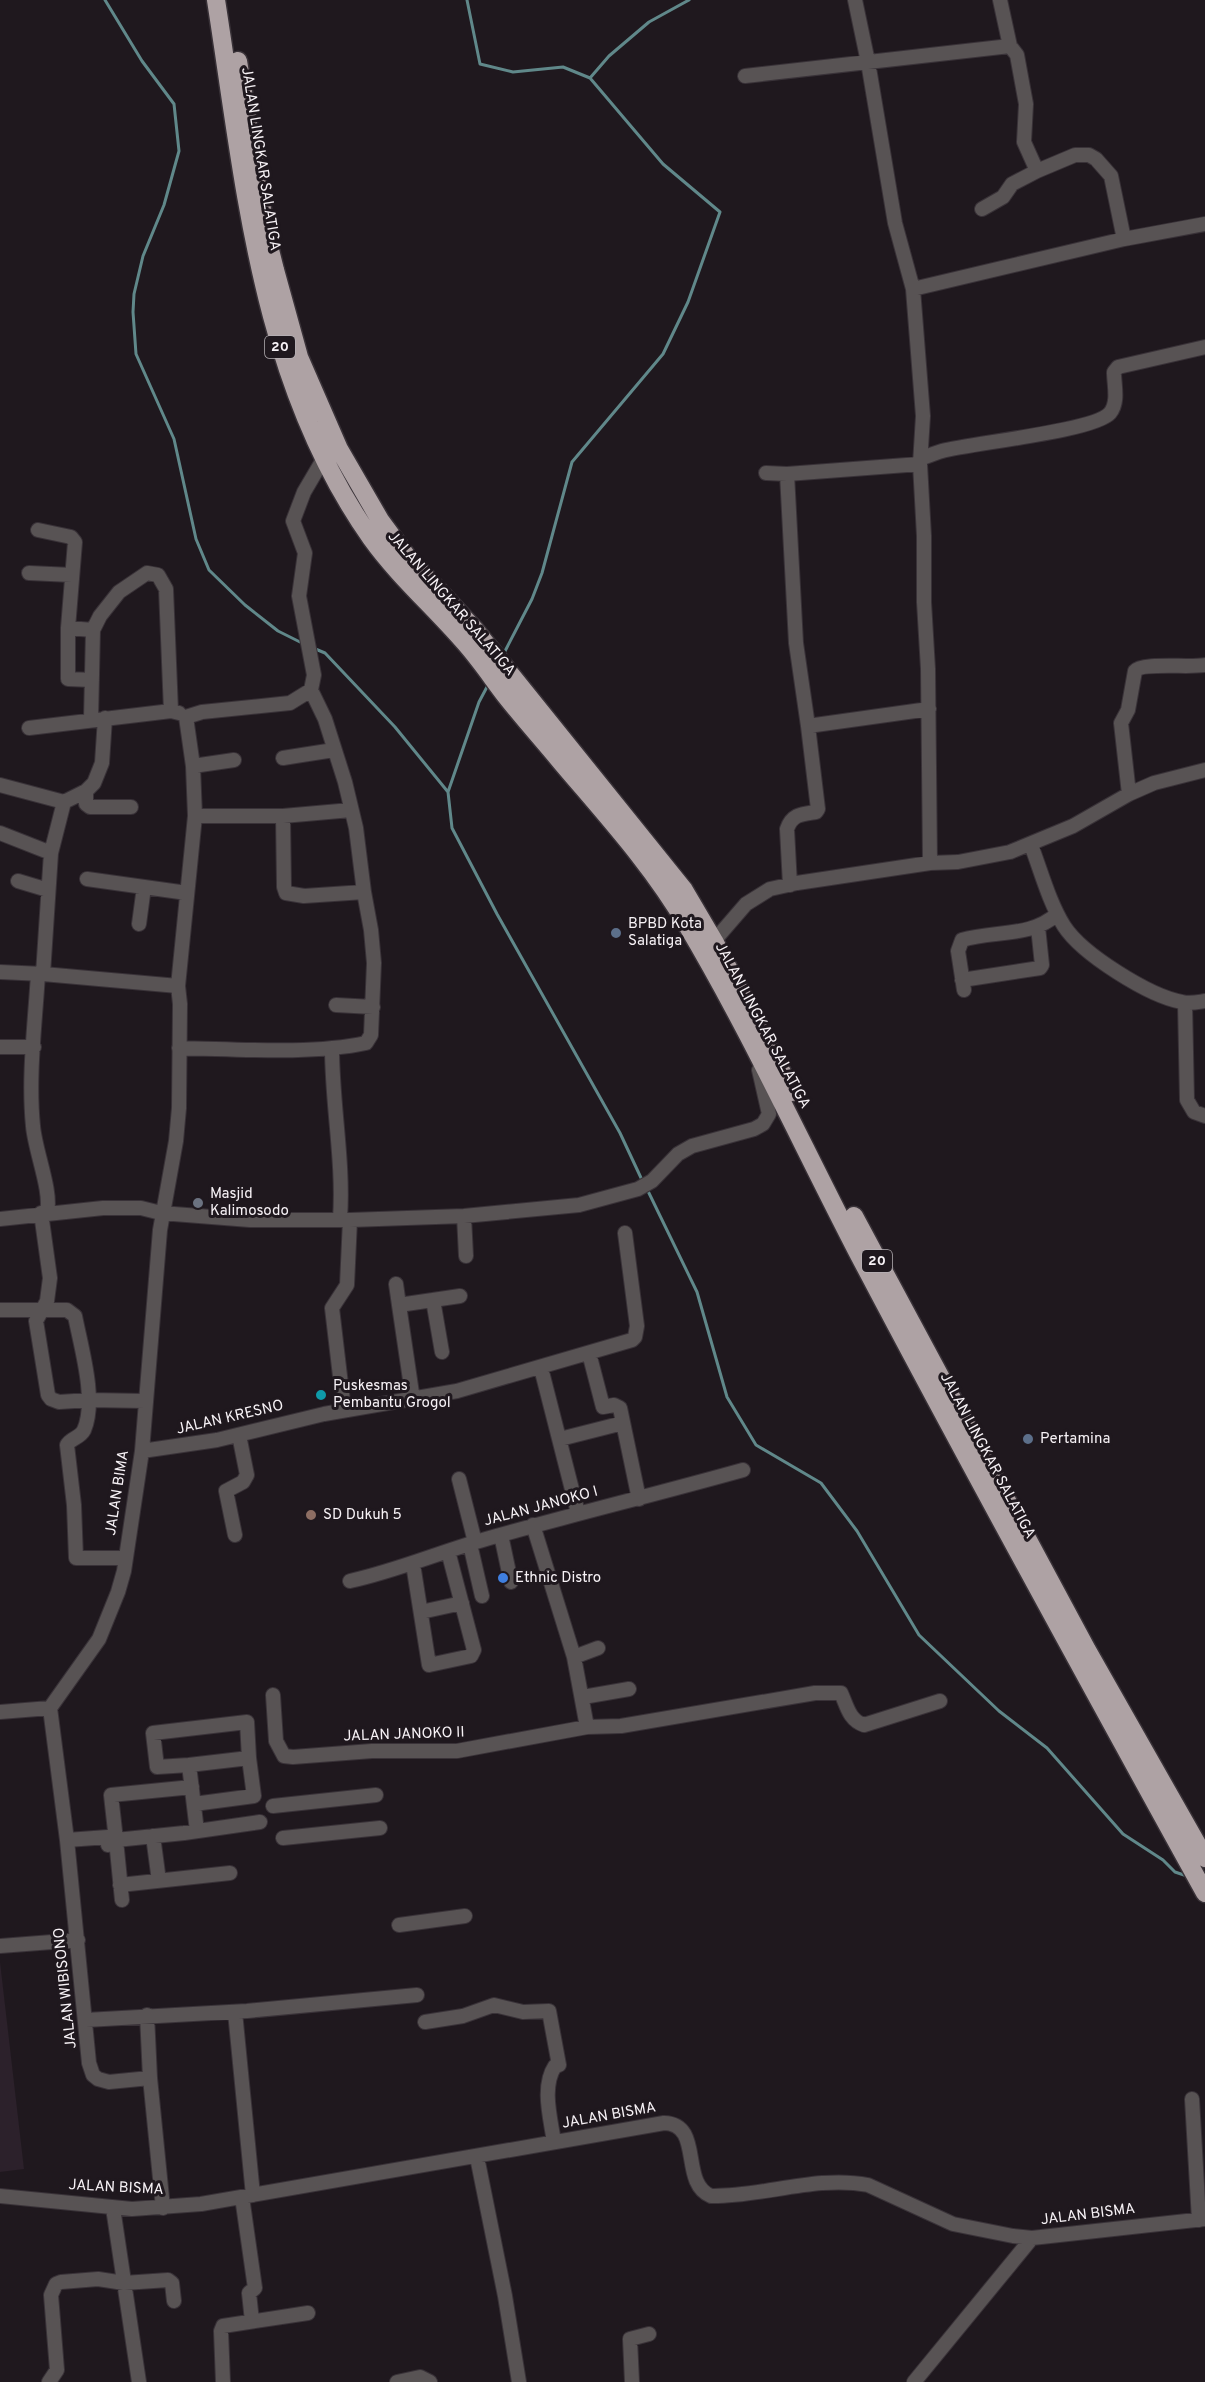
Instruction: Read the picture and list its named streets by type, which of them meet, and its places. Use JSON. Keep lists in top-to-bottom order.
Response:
{
  "streets": {
    "highway": ["JALAN LINGKAR SALATIGA", "20"],
    "street": [
      "JALAN KRESNO",
      "JALAN BIMA",
      "JALAN JANOKO I",
      "JALAN JANOKO II",
      "JALAN WIBISONO",
      "JALAN BISMA"
    ]
  },
  "crossings": [
    ["JALAN KRESNO", "JALAN BIMA"],
    ["JALAN BIMA", "JALAN WIBISONO"]
  ],
  "places": [
    "BPBD Kota Salatiga",
    "Masjid Kalimosodo",
    "Puskesmas Pembantu Grogol",
    "Pertamina",
    "SD Dukuh 5",
    "Ethnic Distro"
  ]
}
